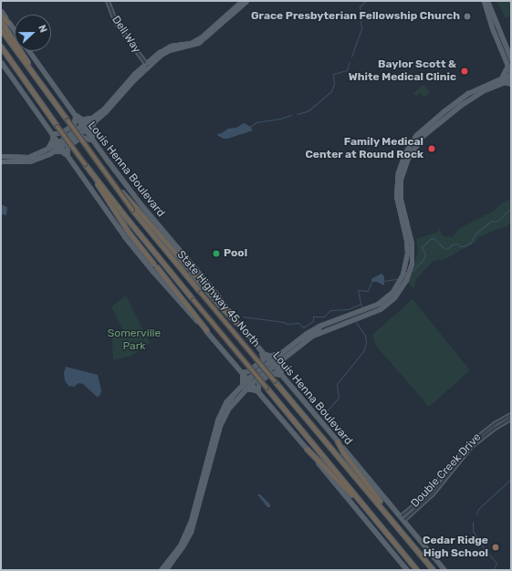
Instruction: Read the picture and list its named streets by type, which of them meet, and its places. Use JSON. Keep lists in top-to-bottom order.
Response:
{
  "streets": {
    "highway": ["State Highway 45 North"],
    "main road": ["Louis Henna Boulevard"],
    "street": ["Dell Way", "Double Creek Drive"]
  },
  "crossings": [
    ["Louis Henna Boulevard", "Double Creek Drive"]
  ],
  "parks": ["Somerville Park"],
  "places": [
    "Grace Presbyterian Fellowship Church",
    "Baylor Scott & White Medical Clinic",
    "Family Medical Center at Round Rock",
    "Pool",
    "Cedar Ridge High School"
  ],
  "north": "right"
}
